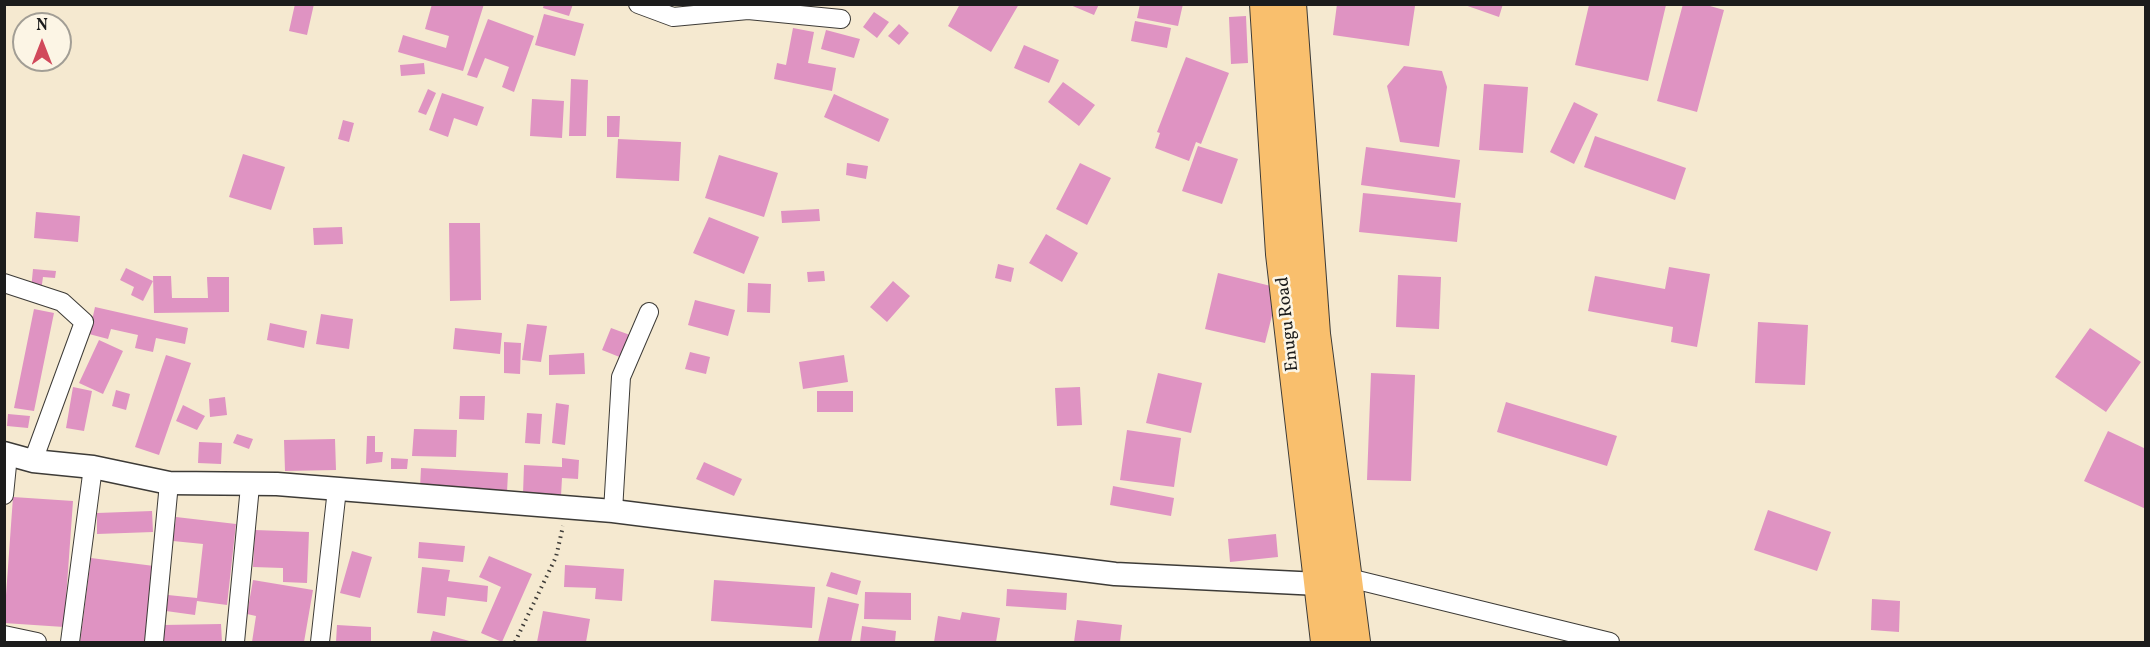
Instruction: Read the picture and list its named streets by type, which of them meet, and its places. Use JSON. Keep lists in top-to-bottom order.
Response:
{
  "streets": {
    "main road": ["Enugu Road"]
  },
  "north": "top"
}
